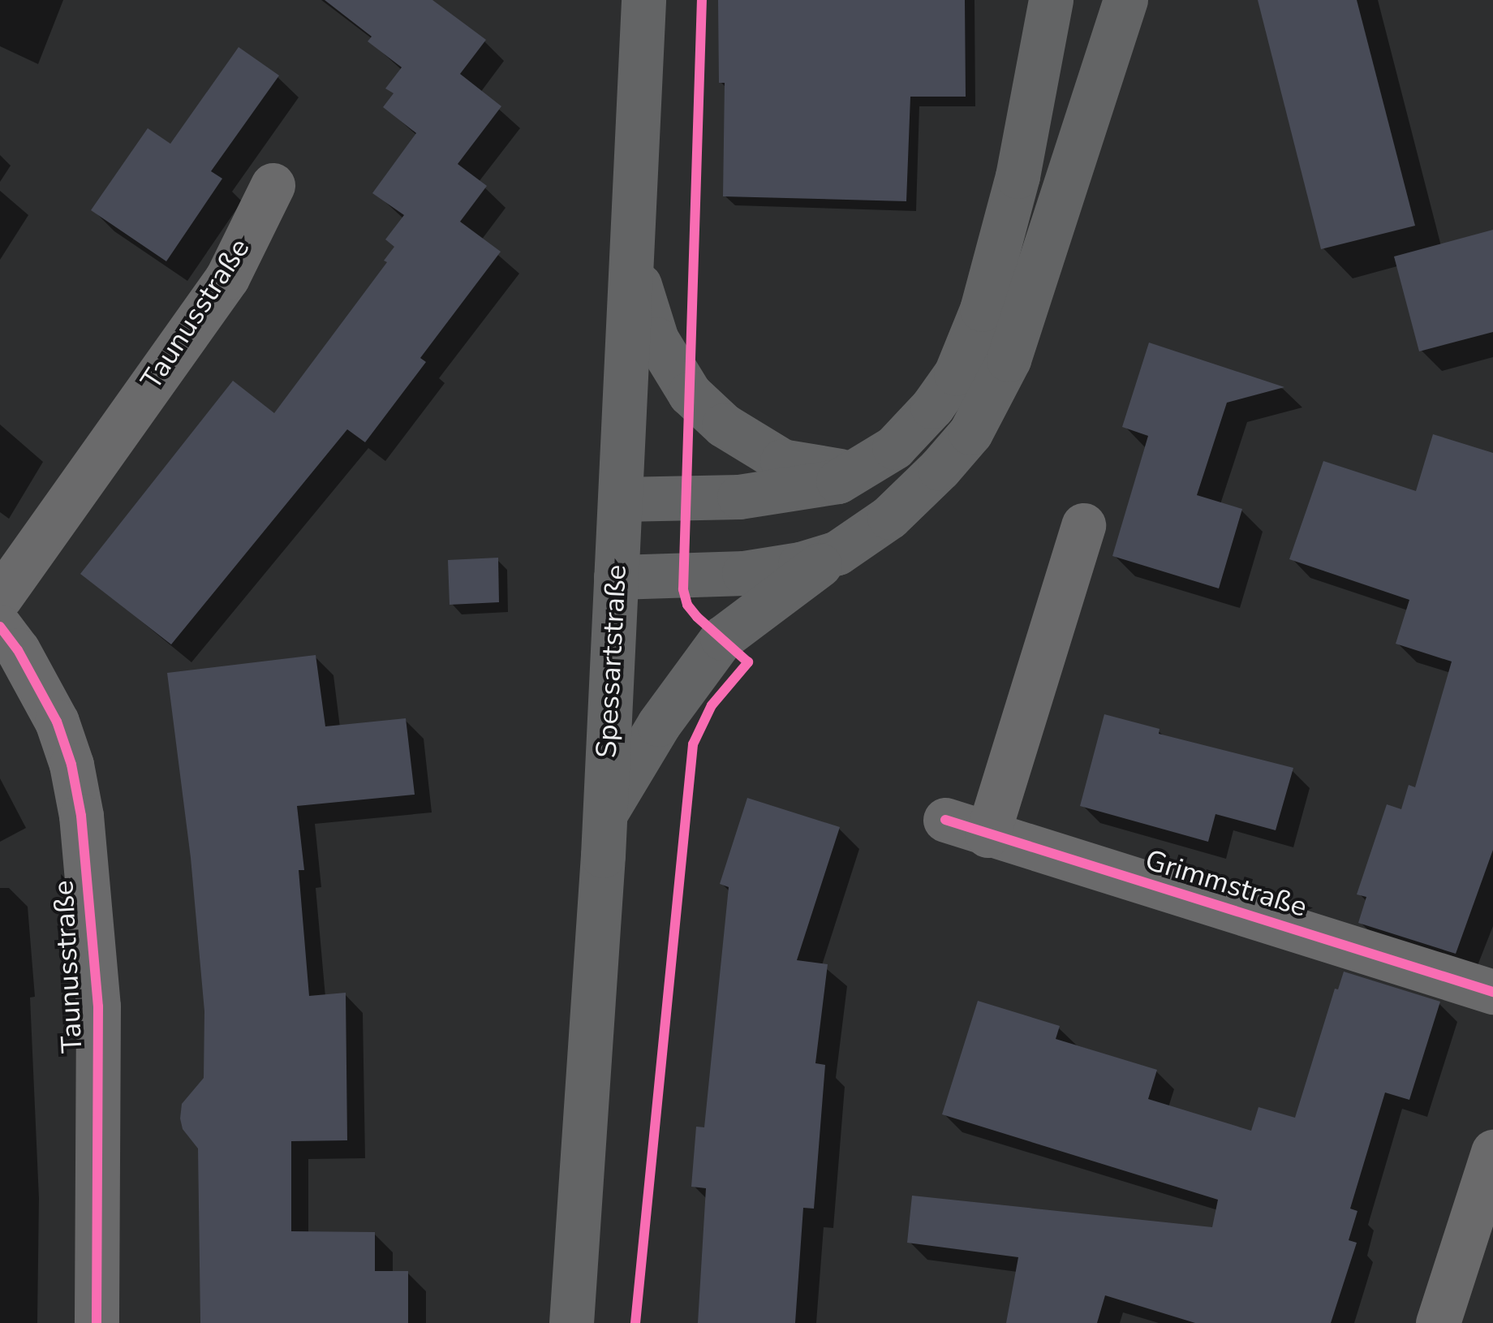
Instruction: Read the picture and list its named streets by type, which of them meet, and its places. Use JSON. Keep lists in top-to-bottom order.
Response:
{
  "streets": {
    "main road": ["Spessartstraße"],
    "street": ["Taunusstraße", "Grimmstraße"]
  }
}
